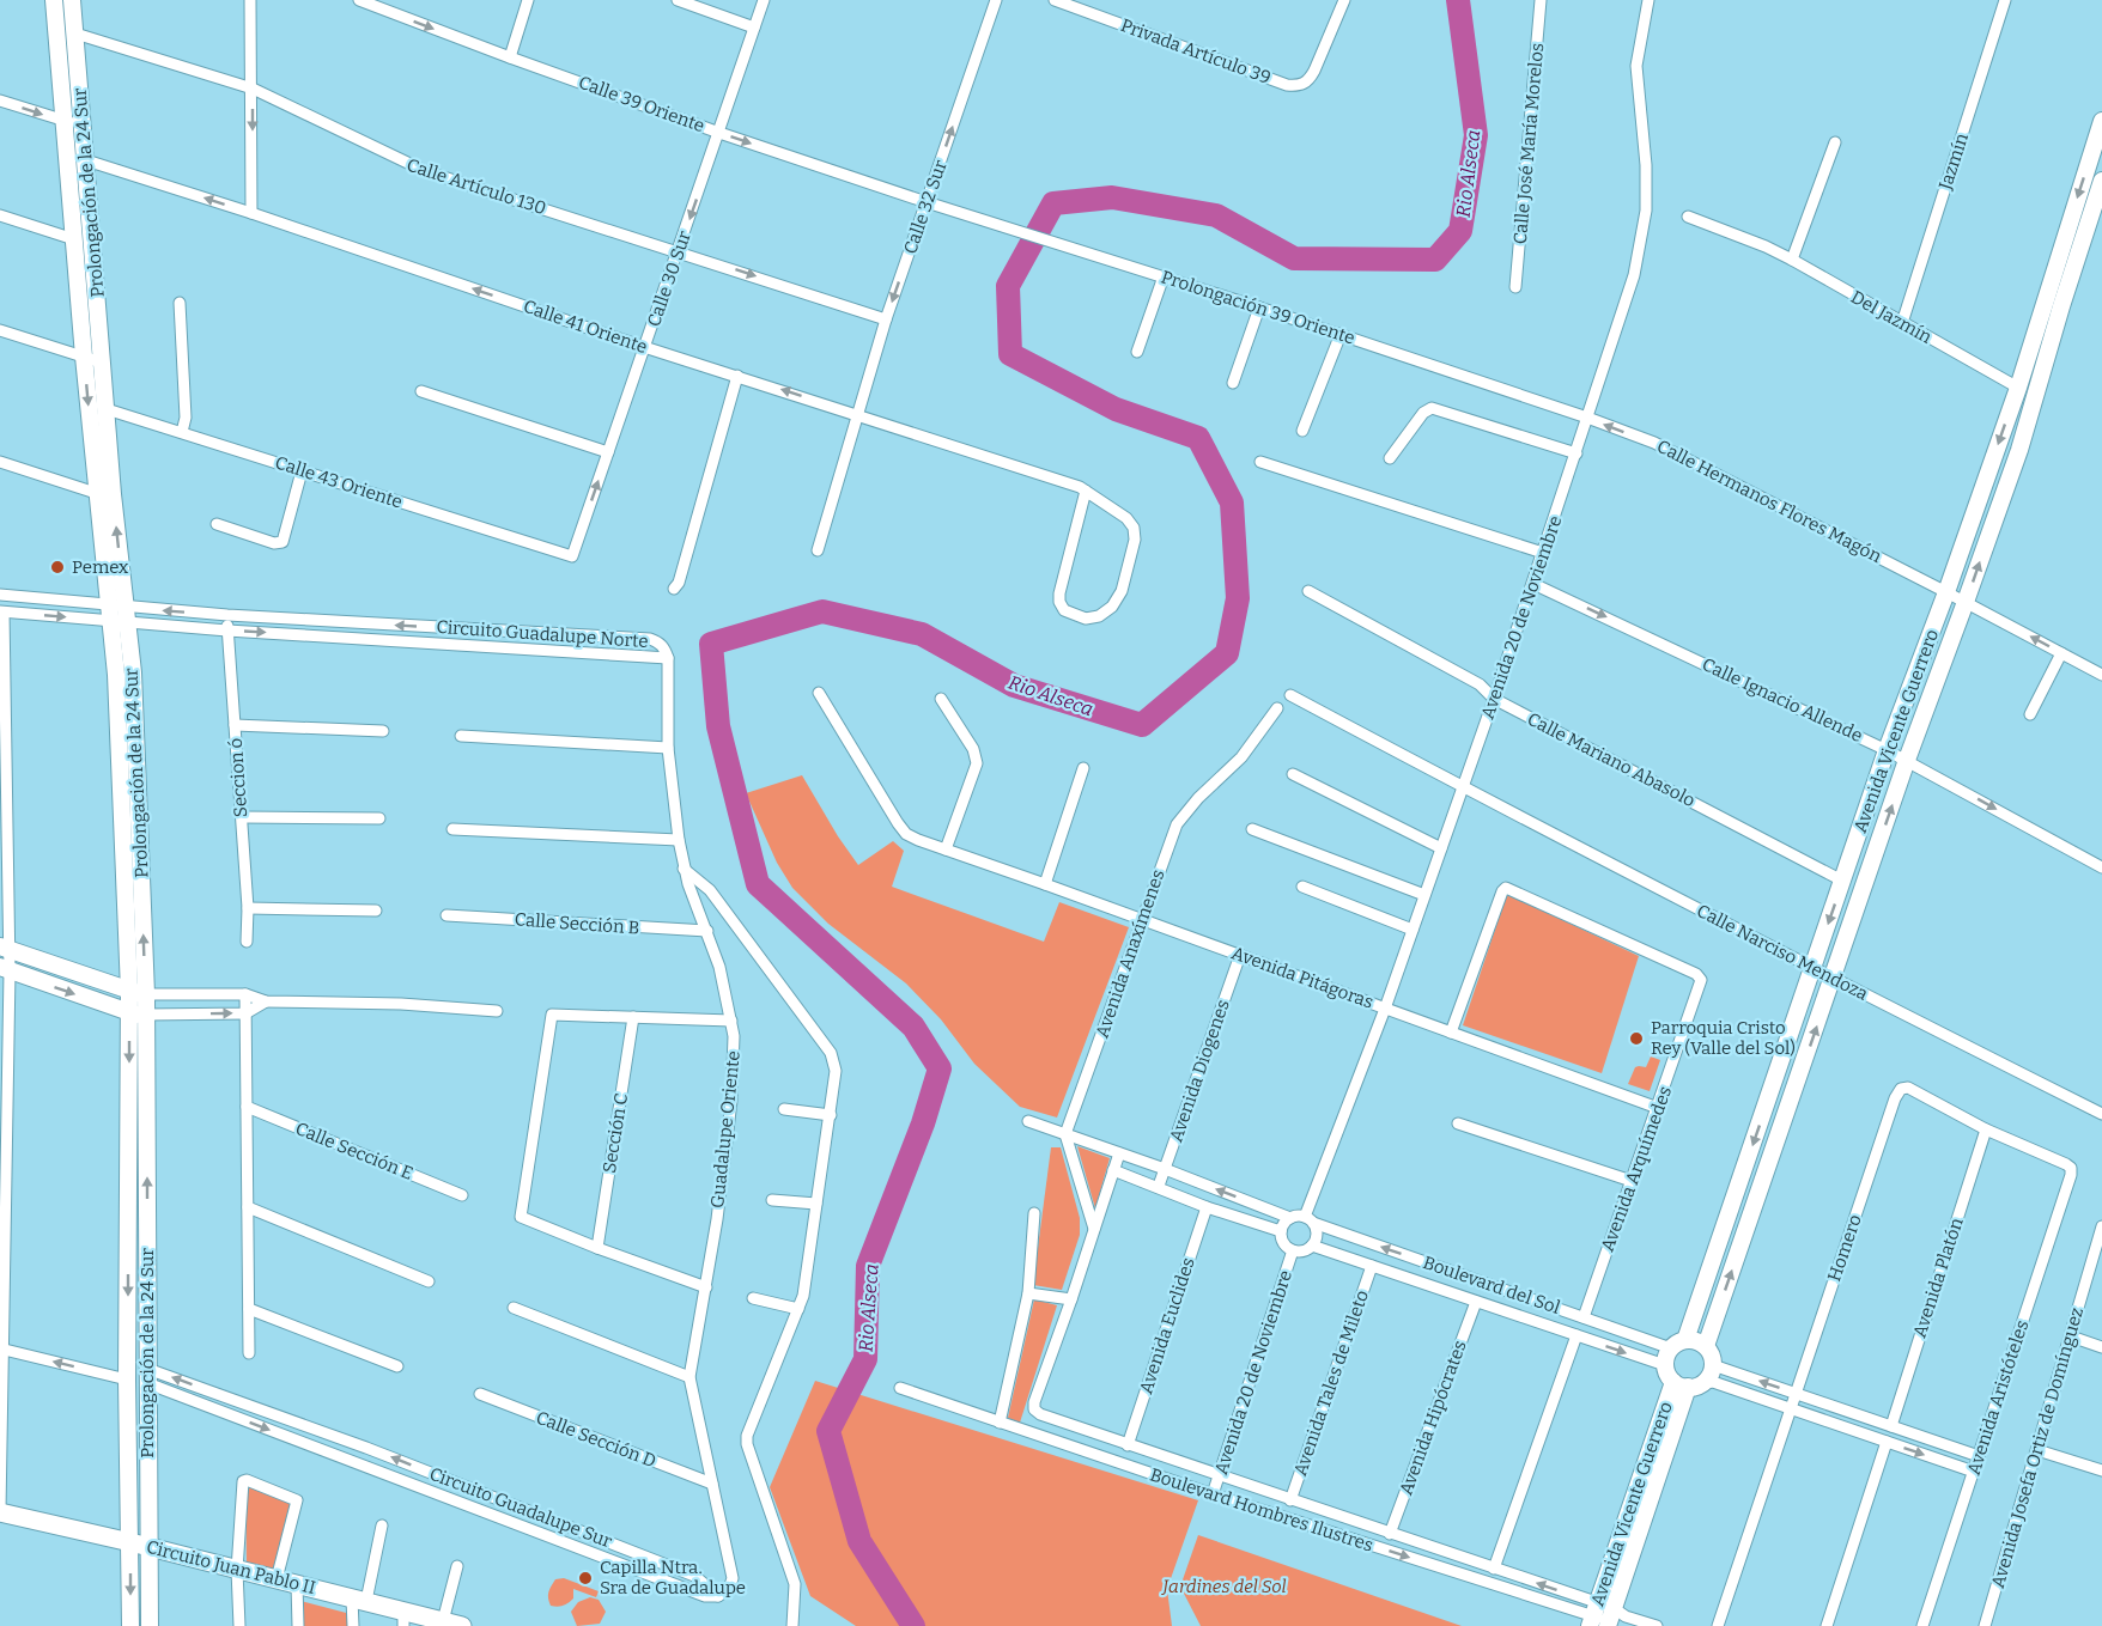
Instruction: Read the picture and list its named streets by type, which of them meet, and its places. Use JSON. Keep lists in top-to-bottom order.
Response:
{
  "streets": {
    "main road": ["Prolongación de la 24 Sur", "Avenida Vicente Guerrero", "Circuito Juan Pablo II"],
    "street": [
      "Privada Artículo 39",
      "Calle 39 Oriente",
      "Calle José María Morelos",
      "Jazmín",
      "Calle Artículo 130",
      "Calle 32 Sur",
      "Calle 30 Sur",
      "Prolongación 39 Oriente",
      "Del Jazmín",
      "Calle 41 Oriente",
      "Calle 43 Oriente",
      "Calle Hermanos Flores Magón",
      "Avenida 20 de Noviembre",
      "Circuito Guadalupe Norte",
      "Calle Ignacio Allende",
      "Calle Mariano Abasolo",
      "Seccion ó",
      "Calle Sección B",
      "Calle Narciso Mendoza",
      "Avenida Anaxímenes",
      "Avenida Pitágoras",
      "Avenida Diogenes",
      "Guadalupe Oriente",
      "Sección C",
      "Calle Sección E",
      "Avenida Arquímedes",
      "Homero",
      "Avenida Platón",
      "Boulevard del Sol",
      "Avenida Euclides",
      "Avenida Tales de Mileto",
      "Avenida Aristóteles",
      "Avenida Hipócrates",
      "Calle Sección D",
      "Avenida Josefa Ortiz de Domínguez",
      "Circuito Guadalupe Sur",
      "Boulevard Hombres Ilustres"
    ]
  },
  "crossings": [
    ["Calle 39 Oriente", "Calle 32 Sur"],
    ["Calle 39 Oriente", "Calle 30 Sur"],
    ["Calle 39 Oriente", "Prolongación 39 Oriente"],
    ["Jazmín", "Del Jazmín"],
    ["Calle Artículo 130", "Prolongación de la 24 Sur"],
    ["Calle Artículo 130", "Calle 32 Sur"],
    ["Calle Artículo 130", "Calle 30 Sur"],
    ["Prolongación de la 24 Sur", "Calle 41 Oriente"],
    ["Prolongación de la 24 Sur", "Calle 43 Oriente"],
    ["Prolongación de la 24 Sur", "Circuito Guadalupe Norte"],
    ["Prolongación de la 24 Sur", "Circuito Guadalupe Sur"],
    ["Prolongación de la 24 Sur", "Circuito Juan Pablo II"],
    ["Calle 32 Sur", "Prolongación 39 Oriente"],
    ["Calle 32 Sur", "Calle 41 Oriente"],
    ["Calle 30 Sur", "Calle 41 Oriente"],
    ["Calle 30 Sur", "Calle 43 Oriente"],
    ["Prolongación 39 Oriente", "Calle Hermanos Flores Magón"],
    ["Prolongación 39 Oriente", "Avenida 20 de Noviembre"],
    ["Del Jazmín", "Avenida Vicente Guerrero"],
    ["Calle Hermanos Flores Magón", "Avenida 20 de Noviembre"],
    ["Calle Hermanos Flores Magón", "Avenida Vicente Guerrero"],
    ["Avenida 20 de Noviembre", "Calle Ignacio Allende"],
    ["Avenida 20 de Noviembre", "Calle Mariano Abasolo"],
    ["Avenida 20 de Noviembre", "Calle Narciso Mendoza"],
    ["Avenida 20 de Noviembre", "Avenida Pitágoras"],
    ["Avenida 20 de Noviembre", "Boulevard del Sol"],
    ["Avenida 20 de Noviembre", "Boulevard Hombres Ilustres"],
    ["Circuito Guadalupe Norte", "Seccion ó"],
    ["Circuito Guadalupe Norte", "Guadalupe Oriente"],
    ["Calle Ignacio Allende", "Avenida Vicente Guerrero"],
    ["Avenida Vicente Guerrero", "Calle Mariano Abasolo"],
    ["Avenida Vicente Guerrero", "Calle Narciso Mendoza"],
    ["Avenida Vicente Guerrero", "Boulevard del Sol"],
    ["Avenida Vicente Guerrero", "Boulevard Hombres Ilustres"],
    ["Calle Sección B", "Guadalupe Oriente"],
    ["Avenida Anaxímenes", "Avenida Pitágoras"],
    ["Avenida Pitágoras", "Avenida Diogenes"],
    ["Avenida Pitágoras", "Avenida Arquímedes"],
    ["Guadalupe Oriente", "Calle Sección D"],
    ["Guadalupe Oriente", "Circuito Guadalupe Sur"],
    ["Avenida Arquímedes", "Boulevard del Sol"],
    ["Homero", "Avenida Platón"],
    ["Homero", "Avenida Aristóteles"],
    ["Avenida Platón", "Avenida Aristóteles"],
    ["Boulevard del Sol", "Avenida Tales de Mileto"],
    ["Boulevard del Sol", "Avenida Hipócrates"],
    ["Avenida Euclides", "Boulevard Hombres Ilustres"],
    ["Avenida Tales de Mileto", "Boulevard Hombres Ilustres"],
    ["Avenida Hipócrates", "Boulevard Hombres Ilustres"]
  ],
  "one_way": [
    "Calle 39 Oriente",
    "Calle 41 Oriente",
    "Calle Hermanos Flores Magón",
    "Calle Ignacio Allende"
  ],
  "water": ["Rio Alseca"],
  "parks": ["Jardines del Sol"],
  "places": ["Pemex", "Parroquia Cristo Rey (Valle del Sol)", "Capilla Ntra. Sra de Guadalupe"]
}
